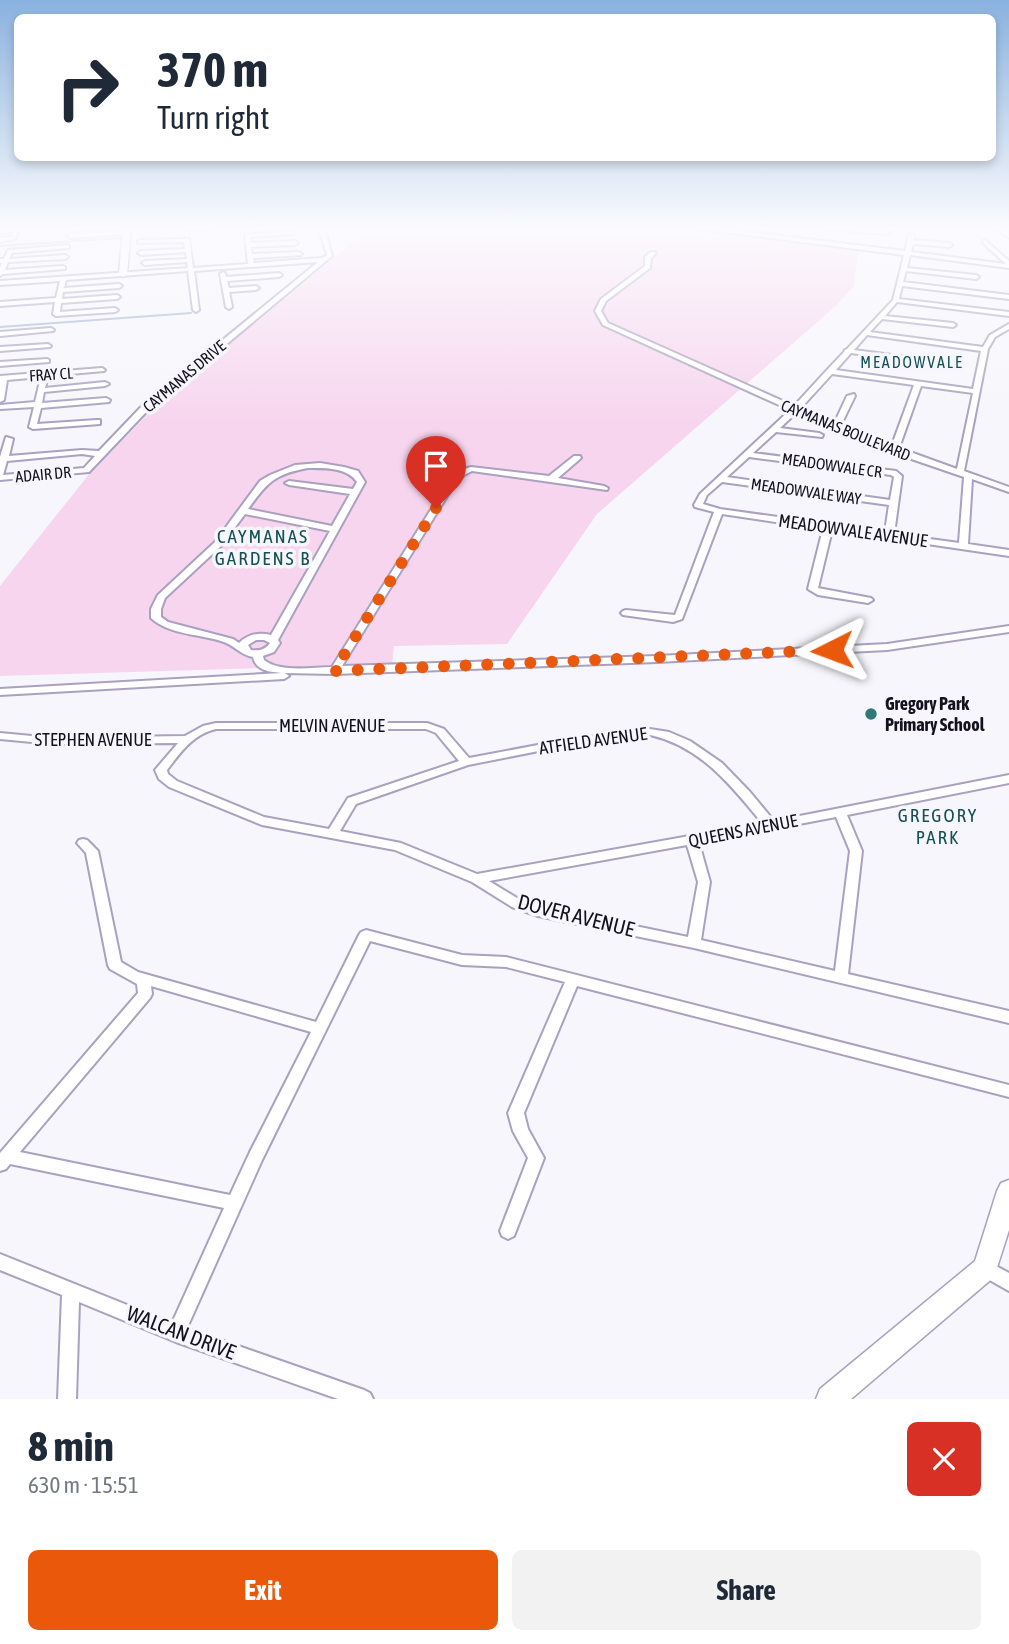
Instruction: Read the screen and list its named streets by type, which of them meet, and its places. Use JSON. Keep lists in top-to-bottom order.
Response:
{
  "streets": {
    "street": [
      "FRAY CL",
      "CAYMANAS DRIVE",
      "CAYMANAS BOULEVARD",
      "MEADOWVALE CR",
      "ADAIR DR",
      "MEADOWVALE WAY",
      "MEADOWVALE AVENUE",
      "MELVIN AVENUE",
      "STEPHEN AVENUE",
      "ATFIELD AVENUE",
      "QUEENS AVENUE",
      "DOVER AVENUE",
      "WALCAN DRIVE"
    ]
  },
  "crossings": [
    ["CAYMANAS DRIVE", "ADAIR DR"],
    ["MEADOWVALE CR", "MEADOWVALE WAY"],
    ["MEADOWVALE CR", "MEADOWVALE AVENUE"],
    ["MEADOWVALE WAY", "MEADOWVALE AVENUE"],
    ["MELVIN AVENUE", "STEPHEN AVENUE"],
    ["MELVIN AVENUE", "ATFIELD AVENUE"],
    ["MELVIN AVENUE", "DOVER AVENUE"],
    ["STEPHEN AVENUE", "DOVER AVENUE"],
    ["ATFIELD AVENUE", "QUEENS AVENUE"],
    ["ATFIELD AVENUE", "DOVER AVENUE"],
    ["QUEENS AVENUE", "DOVER AVENUE"]
  ],
  "districts": ["MEADOWVALE", "CAYMANAS GARDENS B", "GREGORY PARK"],
  "places": ["Gregory Park Primary School"],
  "page": {
    "turn": ["370 m", "Turn right"],
    "heading": ["8 min", "630 m · 15:51"],
    "buttons": ["Exit", "Share"]
  }
}
